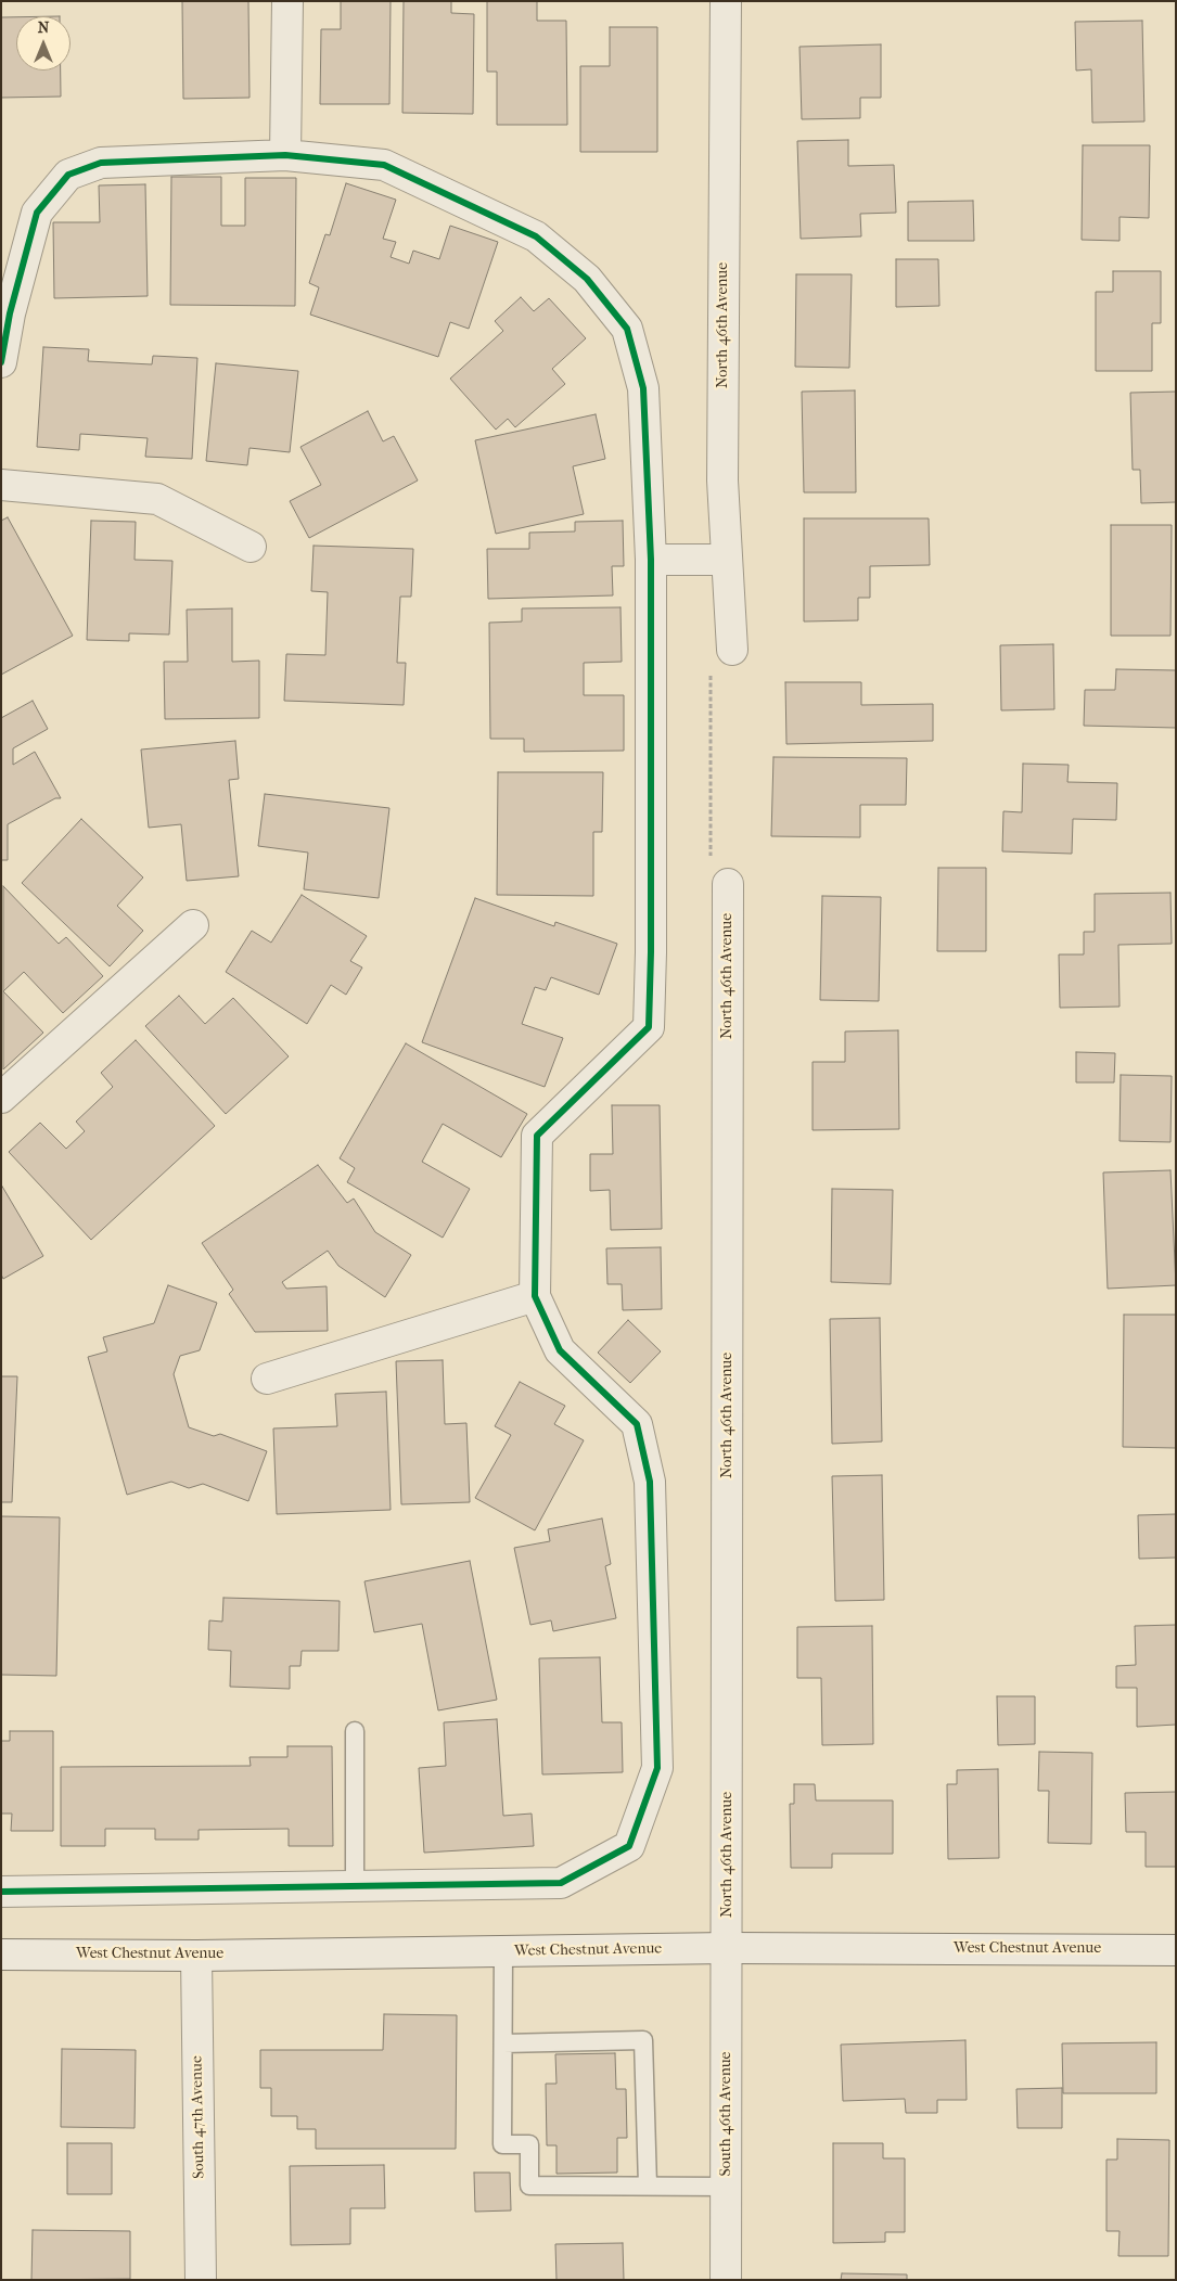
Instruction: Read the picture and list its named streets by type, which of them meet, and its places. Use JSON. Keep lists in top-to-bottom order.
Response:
{
  "streets": {
    "street": [
      "North 46th Avenue",
      "West Chestnut Avenue",
      "South 46th Avenue",
      "South 47th Avenue"
    ]
  },
  "crossings": [
    ["North 46th Avenue", "West Chestnut Avenue"],
    ["North 46th Avenue", "South 46th Avenue"],
    ["West Chestnut Avenue", "South 46th Avenue"],
    ["West Chestnut Avenue", "South 47th Avenue"]
  ],
  "north": "top"
}
